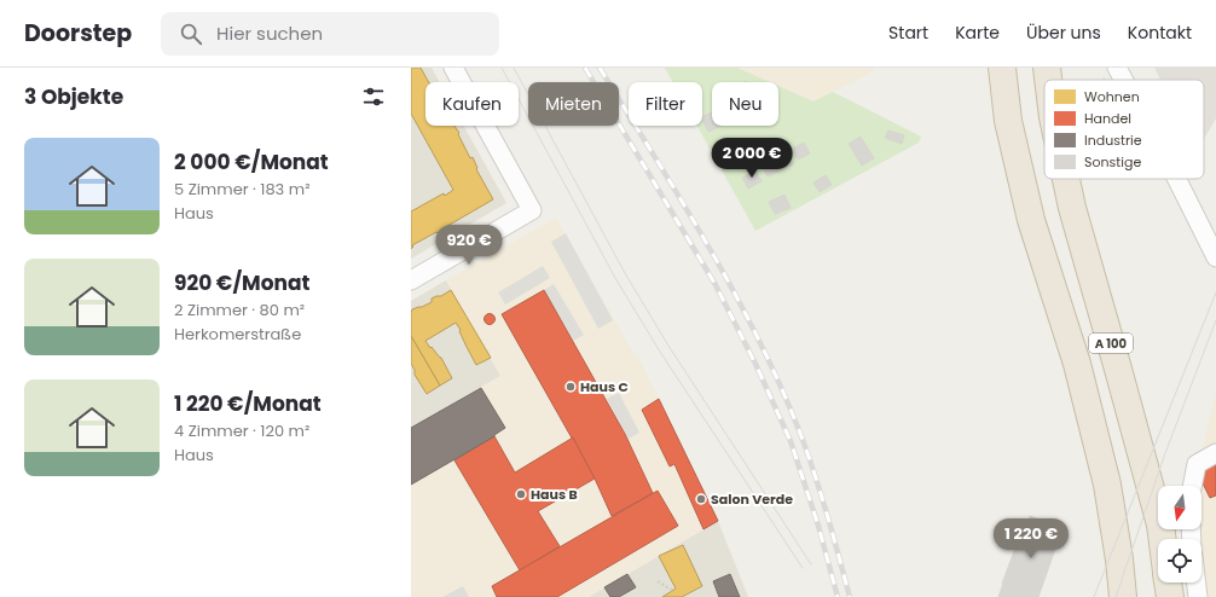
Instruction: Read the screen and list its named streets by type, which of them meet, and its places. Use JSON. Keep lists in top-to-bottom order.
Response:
{
  "streets": {
    "highway": ["A 100"]
  },
  "places": ["Haus C", "Haus B", "Salon Verde"],
  "legend": [
    "Wohnen",
    "Handel",
    "Industrie",
    "Sonstige"
  ],
  "north": "bottom",
  "page": {
    "header": "Doorstep",
    "search": "Hier suchen",
    "nav": [
      "Start",
      "Karte",
      "Über uns",
      "Kontakt"
    ],
    "heading": "3 Objekte",
    "chip": [
      "Kaufen",
      "Mieten",
      "Filter",
      "Neu"
    ],
    "list": [
      {
        "name": "2 000 €/Monat",
        "note": "5 Zimmer · 183 m² · Haus"
      },
      {
        "name": "920 €/Monat",
        "note": "2 Zimmer · 80 m² · Herkomerstraße"
      },
      {
        "name": "1 220 €/Monat",
        "note": "4 Zimmer · 120 m² · Haus"
      }
    ],
    "price": ["2 000 €", "920 €", "1 220 €"]
  }
}
